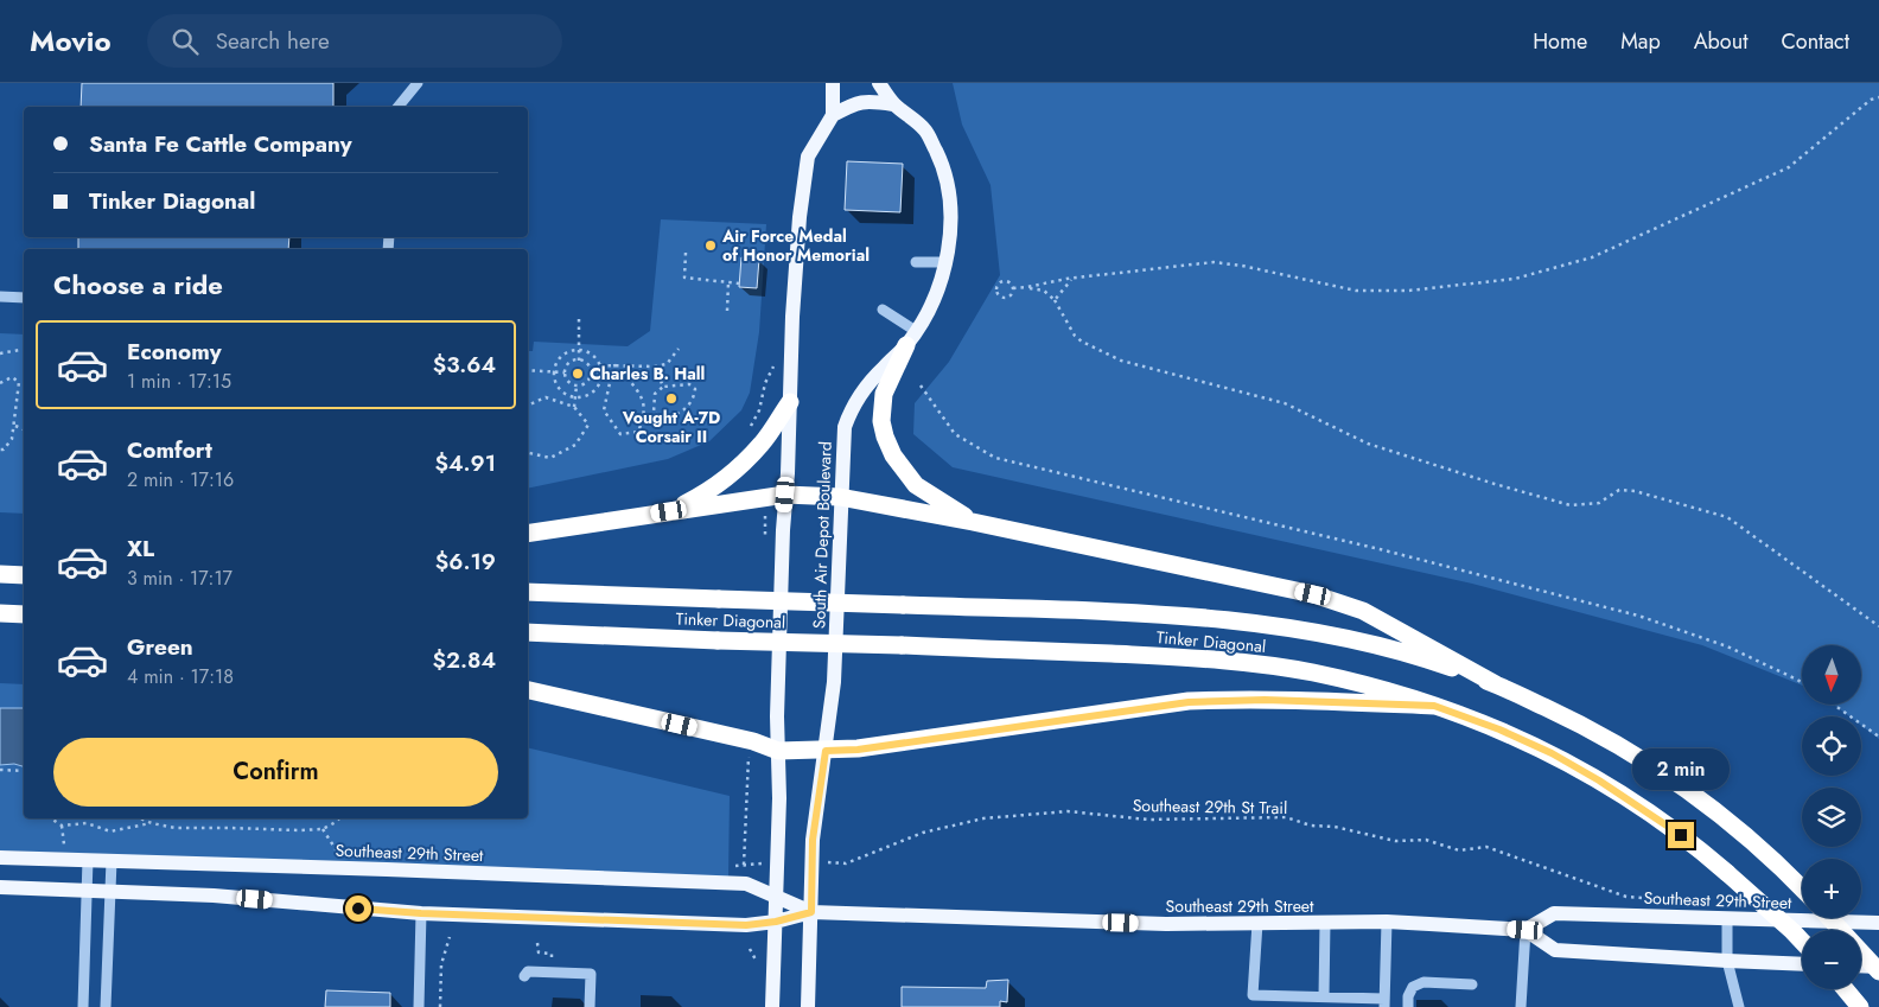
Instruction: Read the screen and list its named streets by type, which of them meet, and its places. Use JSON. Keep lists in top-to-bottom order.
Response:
{
  "streets": {
    "highway": ["Tinker Diagonal"],
    "main road": ["South Air Depot Boulevard", "Southeast 29th Street"],
    "path": ["Southeast 29th St Trail"]
  },
  "crossings": [
    ["South Air Depot Boulevard", "Southeast 29th St Trail"],
    ["South Air Depot Boulevard", "Southeast 29th Street"]
  ],
  "places": ["Air Force Medal of Honor Memorial", "Charles B. Hall", "Vought A-7D Corsair II"],
  "north": "bottom",
  "page": {
    "header": "Movio",
    "search": "Search here",
    "nav": [
      "Home",
      "Map",
      "About",
      "Contact"
    ],
    "banner": ["Santa Fe Cattle Company", "Tinker Diagonal"],
    "heading": "Choose a ride",
    "list": [
      {
        "name": "Economy",
        "note": "1 min · 17:15",
        "value": "$3.64"
      },
      {
        "name": "Comfort",
        "note": "2 min · 17:16",
        "value": "$4.91"
      },
      {
        "name": "XL",
        "note": "3 min · 17:17",
        "value": "$6.19"
      },
      {
        "name": "Green",
        "note": "4 min · 17:18",
        "value": "$2.84"
      }
    ],
    "map_buttons": ["+", "−"],
    "buttons": "Confirm",
    "bubble": "2 min"
  }
}
